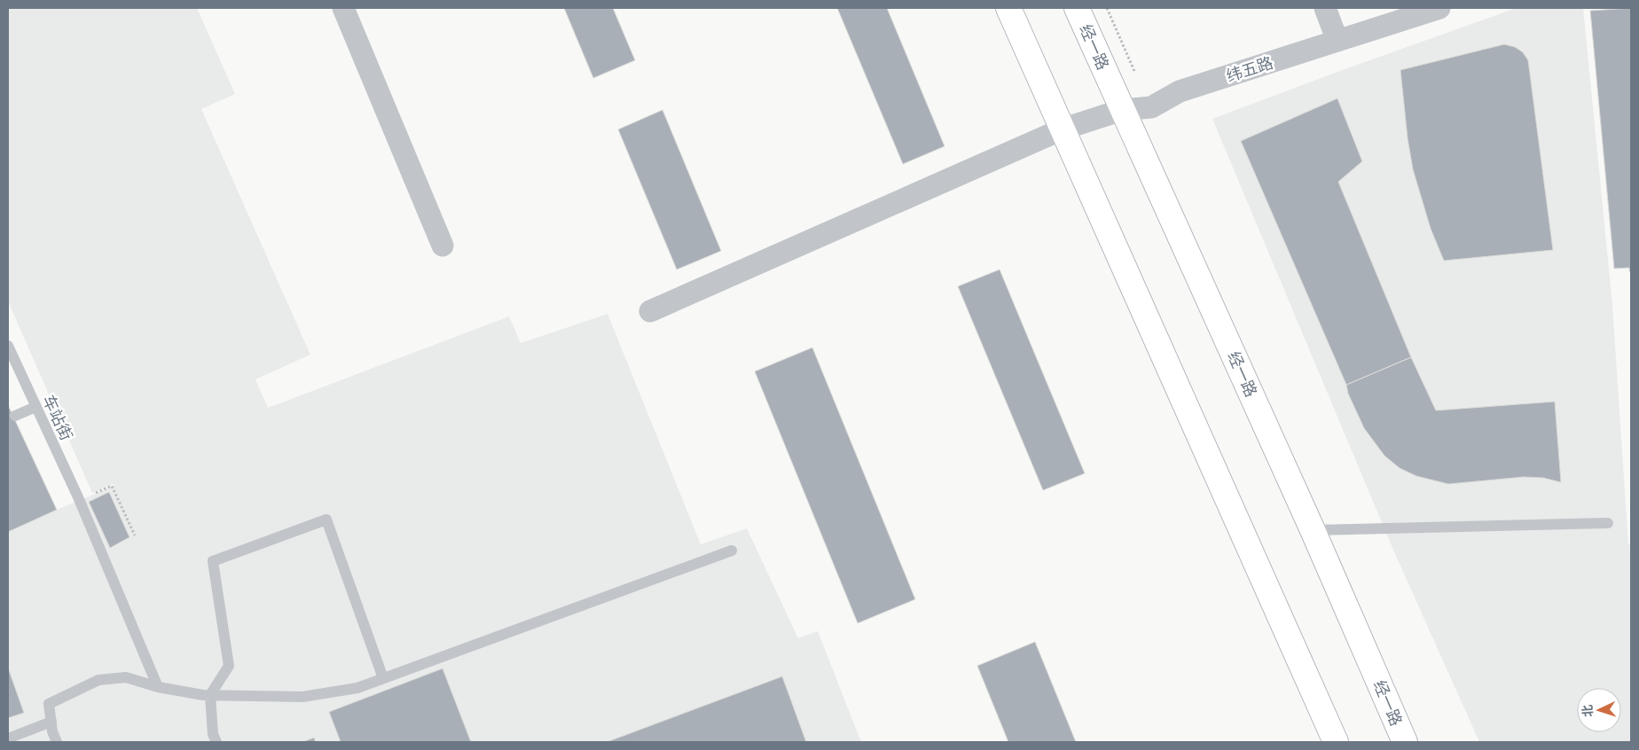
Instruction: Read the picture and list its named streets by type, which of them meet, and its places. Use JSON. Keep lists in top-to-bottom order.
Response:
{
  "streets": {
    "main road": ["经一路"],
    "street": ["纬五路"],
    "lane": ["车站街"]
  },
  "crossings": [
    ["经一路", "纬五路"]
  ],
  "north": "left"
}
